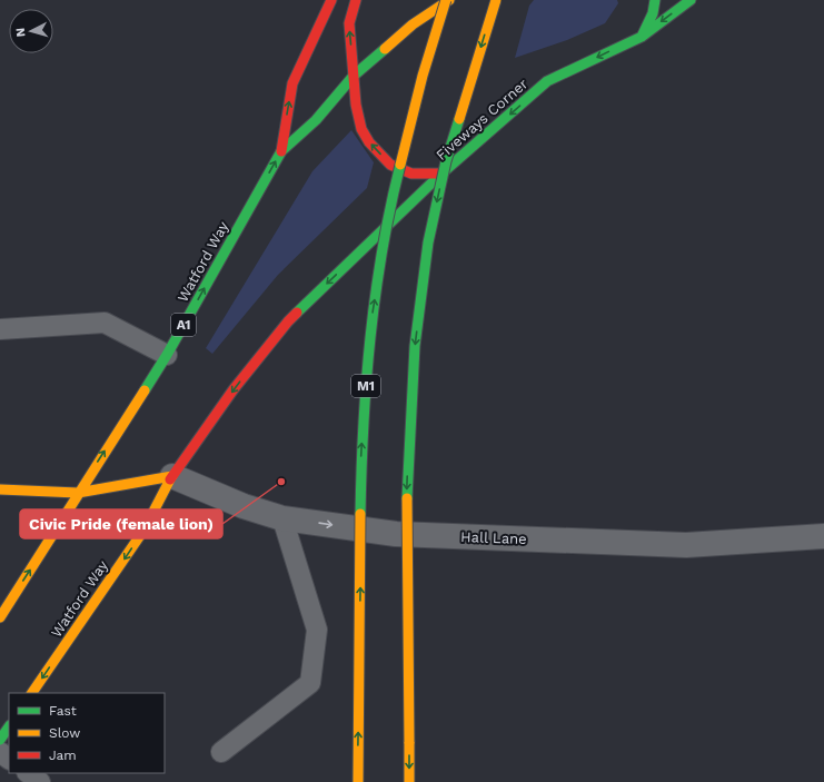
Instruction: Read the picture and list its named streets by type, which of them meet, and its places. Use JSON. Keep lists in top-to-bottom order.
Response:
{
  "streets": {
    "main road": [
      "Fiveways Corner",
      "Watford Way",
      "A1",
      "M1"
    ],
    "street": ["Hall Lane"]
  },
  "crossings": [
    ["Fiveways Corner", "Watford Way"],
    ["Watford Way", "A1"],
    ["Watford Way", "M1"],
    ["Watford Way", "Hall Lane"]
  ],
  "one_way": ["Hall Lane"],
  "places": ["Civic Pride (female lion)"],
  "legend": ["Fast", "Slow", "Jam"],
  "north": "left"
}
